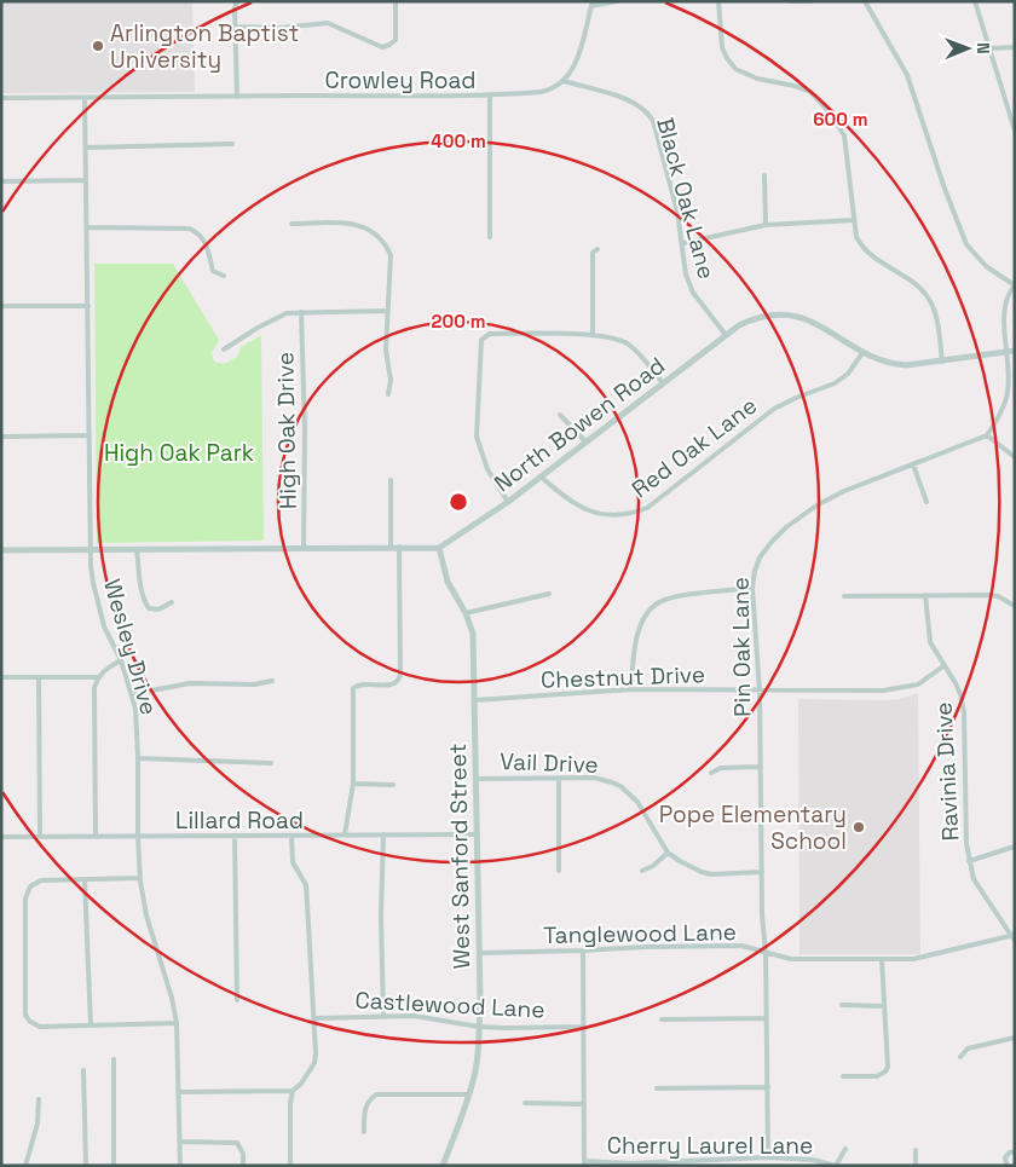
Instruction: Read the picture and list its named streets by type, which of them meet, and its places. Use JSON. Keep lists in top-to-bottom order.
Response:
{
  "streets": {
    "street": [
      "Crowley Road",
      "Black Oak Lane",
      "North Bowen Road",
      "High Oak Drive",
      "Red Oak Lane",
      "Wesley Drive",
      "Pin Oak Lane",
      "Chestnut Drive",
      "Vail Drive",
      "Ravinia Drive",
      "Lillard Road",
      "West Sanford Street",
      "Tanglewood Lane",
      "Castlewood Lane",
      "Cherry Laurel Lane"
    ]
  },
  "crossings": [
    ["Crowley Road", "Black Oak Lane"],
    ["Crowley Road", "Wesley Drive"],
    ["Black Oak Lane", "North Bowen Road"],
    ["North Bowen Road", "Red Oak Lane"],
    ["North Bowen Road", "West Sanford Street"],
    ["Wesley Drive", "Lillard Road"],
    ["Pin Oak Lane", "Chestnut Drive"],
    ["Pin Oak Lane", "Vail Drive"],
    ["Pin Oak Lane", "Tanglewood Lane"],
    ["Pin Oak Lane", "Cherry Laurel Lane"],
    ["Chestnut Drive", "Ravinia Drive"],
    ["Chestnut Drive", "West Sanford Street"],
    ["Vail Drive", "West Sanford Street"],
    ["Ravinia Drive", "Tanglewood Lane"],
    ["Lillard Road", "West Sanford Street"],
    ["West Sanford Street", "Tanglewood Lane"],
    ["West Sanford Street", "Castlewood Lane"]
  ],
  "parks": ["High Oak Park"],
  "places": ["Arlington Baptist University", "Pope Elementary School"],
  "north": "right",
  "rings": ["600 m", "400 m", "200 m"]
}
